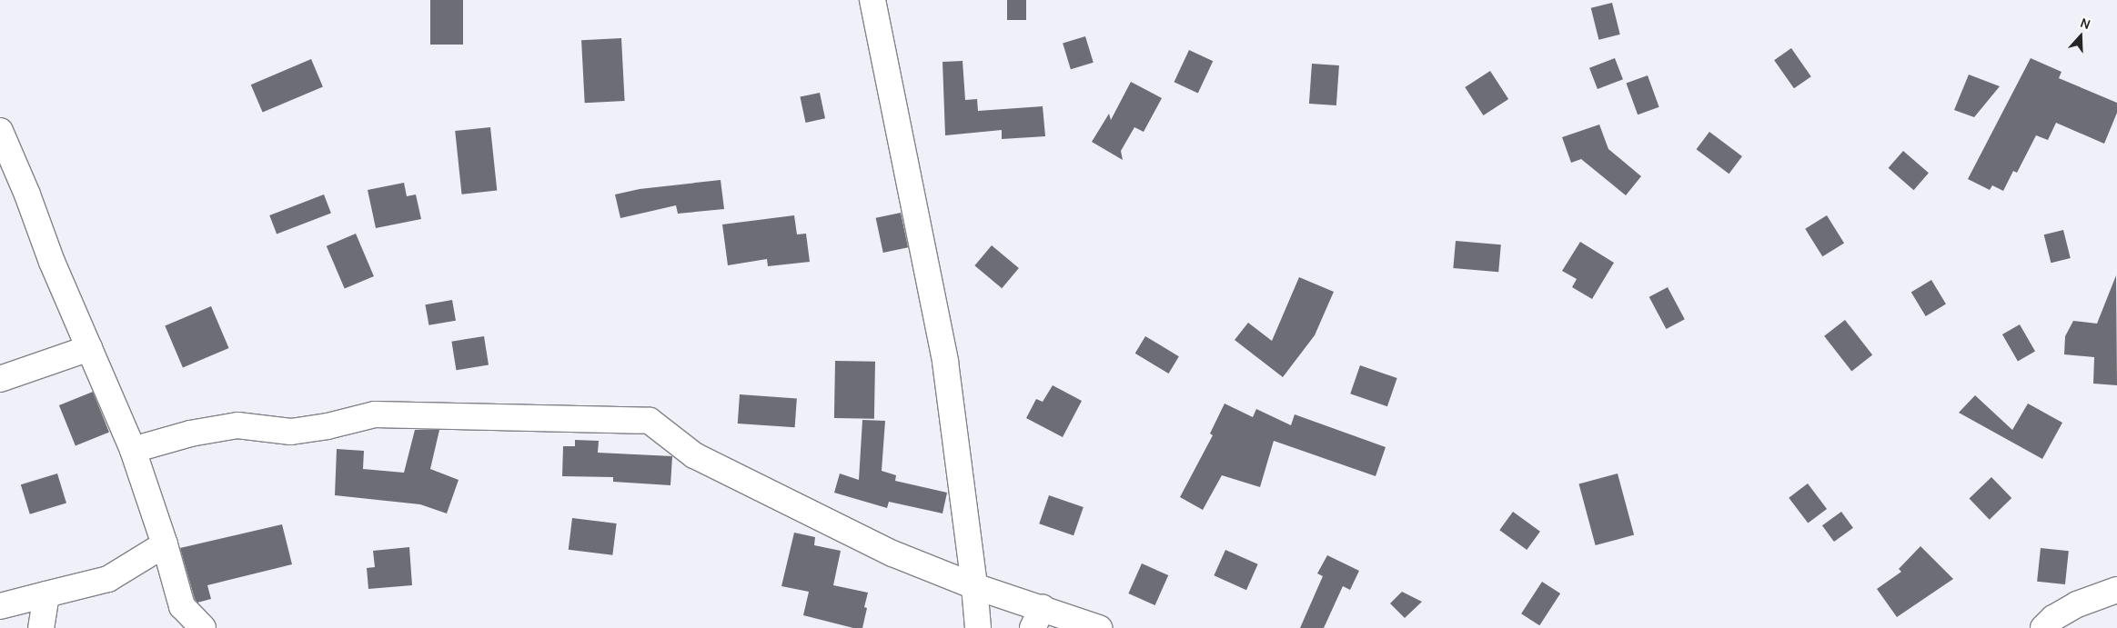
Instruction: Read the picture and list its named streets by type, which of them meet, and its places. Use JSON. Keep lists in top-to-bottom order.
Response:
{
  "north": "top"
}
